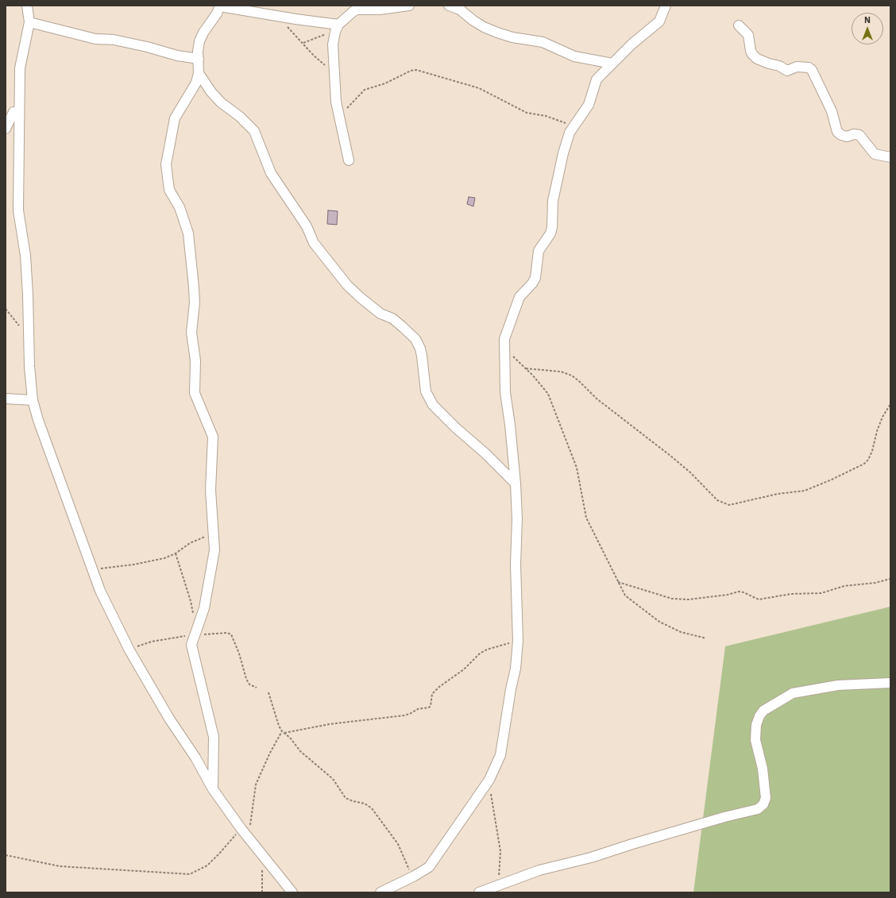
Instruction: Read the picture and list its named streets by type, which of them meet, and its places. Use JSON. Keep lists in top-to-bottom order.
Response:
{
  "north": "top"
}
